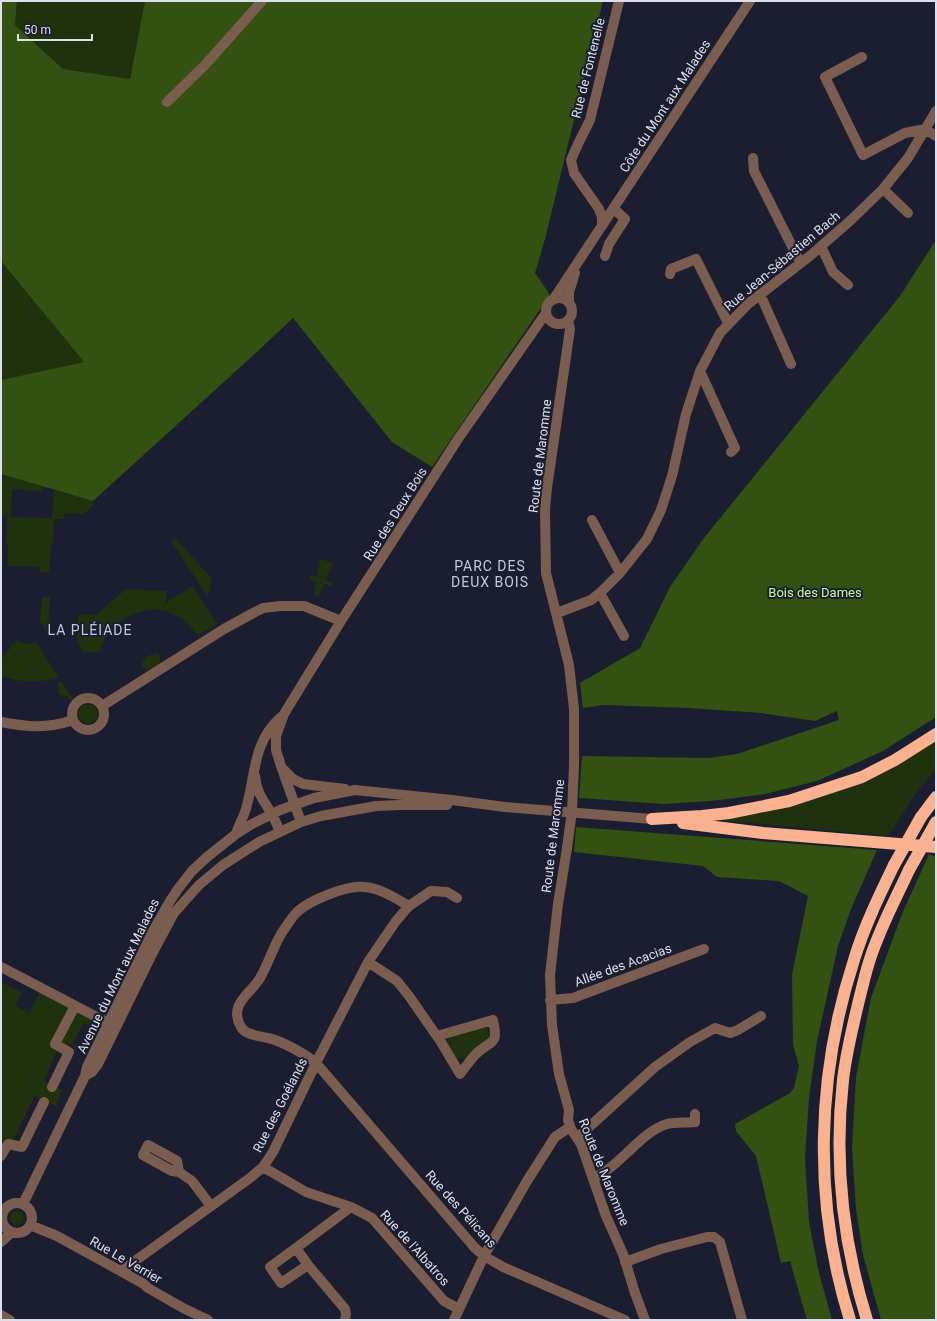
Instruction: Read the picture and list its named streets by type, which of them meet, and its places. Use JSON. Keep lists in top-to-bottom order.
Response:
{
  "streets": {
    "street": [
      "Rue de Fontenelle",
      "Côte du Mont aux Malades",
      "Rue Jean-Sébastien Bach",
      "Route de Maromme",
      "Rue des Deux Bois",
      "Allée des Acacias",
      "Avenue du Mont aux Malades",
      "Rue des Goélands",
      "Rue des Pélicans",
      "Rue de l'Albatros",
      "Rue Le Verrier"
    ]
  },
  "crossings": [
    ["Rue de Fontenelle", "Côte du Mont aux Malades"],
    ["Rue Jean-Sébastien Bach", "Route de Maromme"],
    ["Route de Maromme", "Rue des Deux Bois"],
    ["Route de Maromme", "Allée des Acacias"],
    ["Rue des Deux Bois", "Avenue du Mont aux Malades"],
    ["Avenue du Mont aux Malades", "Rue Le Verrier"],
    ["Rue des Goélands", "Rue des Pélicans"],
    ["Rue des Goélands", "Rue de l'Albatros"],
    ["Rue des Goélands", "Rue Le Verrier"]
  ],
  "districts": ["PARC DES DEUX BOIS", "LA PLÉIADE"],
  "parks": ["Bois des Dames"],
  "scale_bar": "50 m"
}
